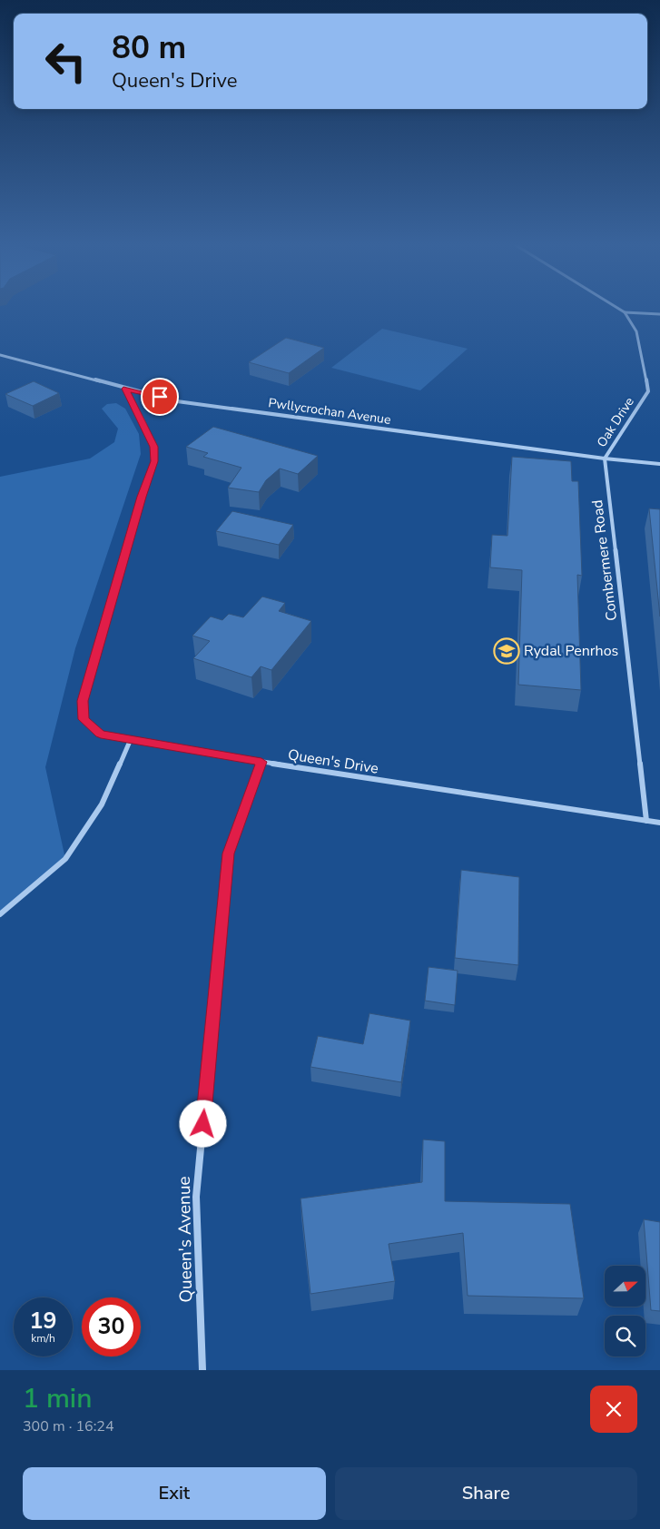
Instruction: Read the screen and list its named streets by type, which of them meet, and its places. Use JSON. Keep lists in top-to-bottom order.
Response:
{
  "streets": {
    "street": [
      "Pwllycrochan Avenue",
      "Oak Drive",
      "Combermere Road",
      "Queen's Drive",
      "Queen's Avenue"
    ]
  },
  "crossings": [
    ["Pwllycrochan Avenue", "Oak Drive"],
    ["Pwllycrochan Avenue", "Combermere Road"],
    ["Pwllycrochan Avenue", "Queen's Drive"],
    ["Oak Drive", "Combermere Road"],
    ["Combermere Road", "Queen's Drive"],
    ["Queen's Drive", "Queen's Avenue"]
  ],
  "places": {
    "school or university": ["Rydal Penrhos"]
  },
  "north": "right",
  "page": {
    "turn": ["80 m", "Queen's Drive"],
    "speed": "19 km/h",
    "limit": "30",
    "heading": ["1 min", "300 m · 16:24"],
    "buttons": ["Exit", "Share"]
  }
}
